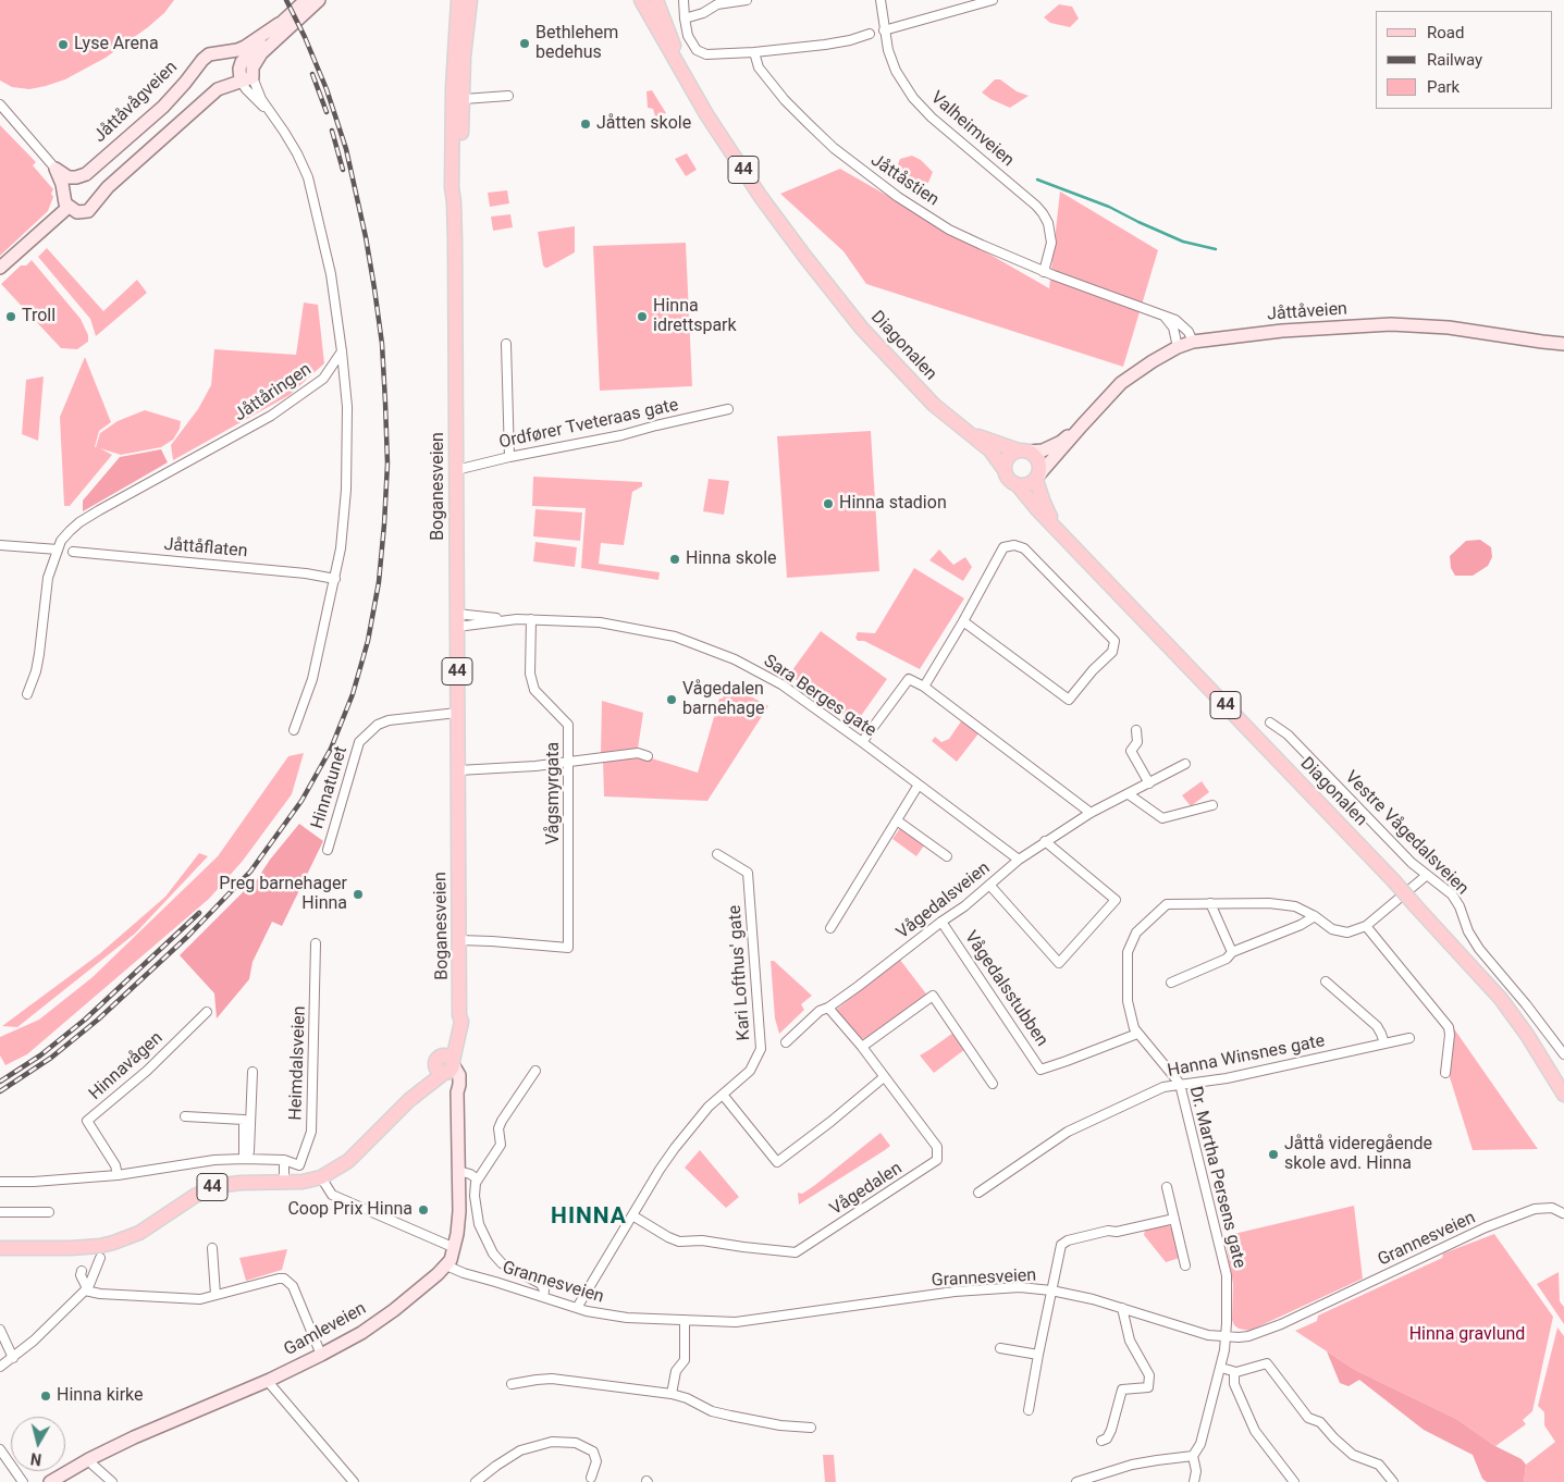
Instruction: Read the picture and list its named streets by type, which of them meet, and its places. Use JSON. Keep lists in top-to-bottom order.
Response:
{
  "streets": {
    "main road": ["44", "Diagonalen", "Boganesveien"],
    "street": [
      "Jåttåvågveien",
      "Valheimveien",
      "Jåttåstien",
      "Jåttåveien",
      "Jåttåringen",
      "Ordfører Tveteraas gate",
      "Jåttåflaten",
      "Sara Berges gate",
      "Hinnatunet",
      "Vågsmyrgata",
      "Vestre Vågedalsveien",
      "Vågedalsveien",
      "Kari Lofthus' gate",
      "Vågedalsstubben",
      "Hanna Winsnes gate",
      "Heimdalsveien",
      "Hinnavågen",
      "Dr. Martha Persens gate",
      "Vågedalen",
      "Grannesveien",
      "Gamleveien"
    ]
  },
  "crossings": [
    ["Valheimveien", "Jåttåstien"],
    ["44", "Jåttåveien"],
    ["44", "Diagonalen"],
    ["44", "Boganesveien"],
    ["44", "Gamleveien"],
    ["Jåttåstien", "Jåttåveien"],
    ["Jåttåveien", "Diagonalen"],
    ["Ordfører Tveteraas gate", "Boganesveien"],
    ["Boganesveien", "Sara Berges gate"],
    ["Boganesveien", "Hinnatunet"],
    ["Boganesveien", "Vågsmyrgata"],
    ["Boganesveien", "Gamleveien"],
    ["Sara Berges gate", "Vågsmyrgata"],
    ["Sara Berges gate", "Vågedalsveien"],
    ["Vågedalsveien", "Vågedalsstubben"],
    ["Vågedalsveien", "Vågedalen"],
    ["Kari Lofthus' gate", "Vågedalen"],
    ["Kari Lofthus' gate", "Grannesveien"],
    ["Vågedalsstubben", "Dr. Martha Persens gate"],
    ["Hanna Winsnes gate", "Dr. Martha Persens gate"],
    ["Dr. Martha Persens gate", "Grannesveien"],
    ["Grannesveien", "Gamleveien"]
  ],
  "districts": ["HINNA"],
  "parks": ["Hinna gravlund"],
  "places": [
    "Bethlehem bedehus",
    "Lyse Arena",
    "Jåtten skole",
    "Troll",
    "Hinna idrettspark",
    "Hinna stadion",
    "Hinna skole",
    "Vågedalen barnehage",
    "Preg barnehager Hinna",
    "Jåttå videregående skole avd. Hinna",
    "Coop Prix Hinna",
    "Hinna kirke"
  ],
  "legend": ["Road", "Railway", "Park"],
  "north": "bottom"
}
